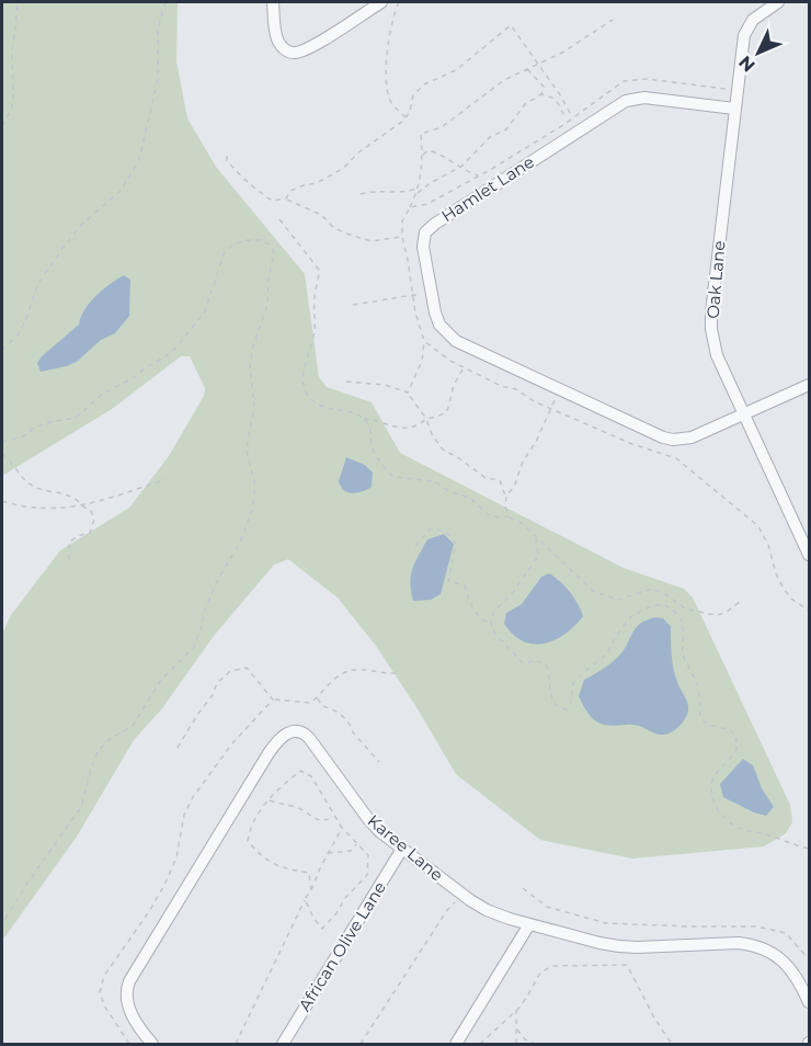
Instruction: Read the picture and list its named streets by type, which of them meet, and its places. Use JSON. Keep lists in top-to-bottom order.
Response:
{
  "streets": {
    "street": [
      "Hamlet Lane",
      "Oak Lane",
      "Karee Lane",
      "African Olive Lane"
    ]
  },
  "crossings": [
    ["Hamlet Lane", "Oak Lane"],
    ["Karee Lane", "African Olive Lane"]
  ],
  "north": "bottom left"
}
